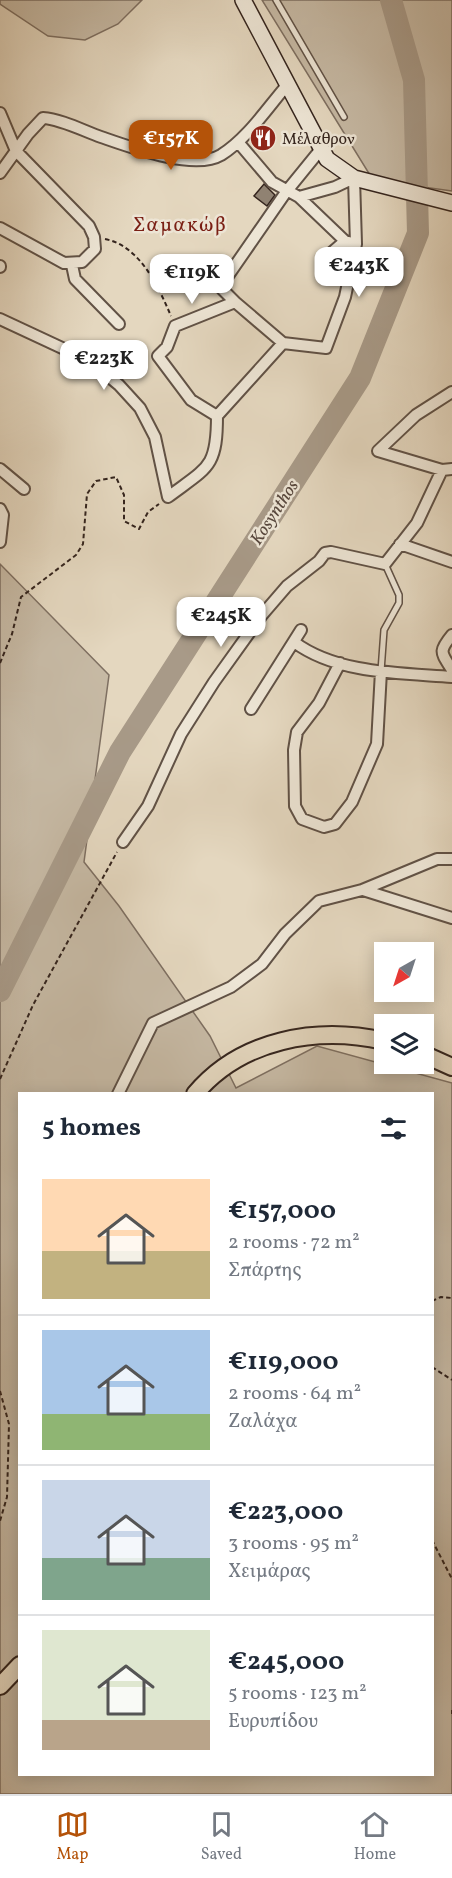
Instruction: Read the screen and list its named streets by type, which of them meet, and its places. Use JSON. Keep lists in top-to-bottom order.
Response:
{
  "districts": ["Σαμακώβ"],
  "water": ["Kosynthos"],
  "places": {
    "restaurant": ["Μέλαθρον"]
  },
  "north": "bottom left",
  "page": {
    "price": [
      "€157K",
      "€243K",
      "€119K",
      "€223K",
      "€245K"
    ],
    "heading": "5 homes",
    "list": [
      {
        "name": "€157,000",
        "note": "2 rooms · 72 m² · Σπάρτης"
      },
      {
        "name": "€119,000",
        "note": "2 rooms · 64 m² · Ζαλάχα"
      },
      {
        "name": "€223,000",
        "note": "3 rooms · 95 m² · Χειμάρας"
      },
      {
        "name": "€245,000",
        "note": "5 rooms · 123 m² · Ευρυπίδου"
      }
    ],
    "tabs": ["Map", "Saved", "Home"]
  }
}
